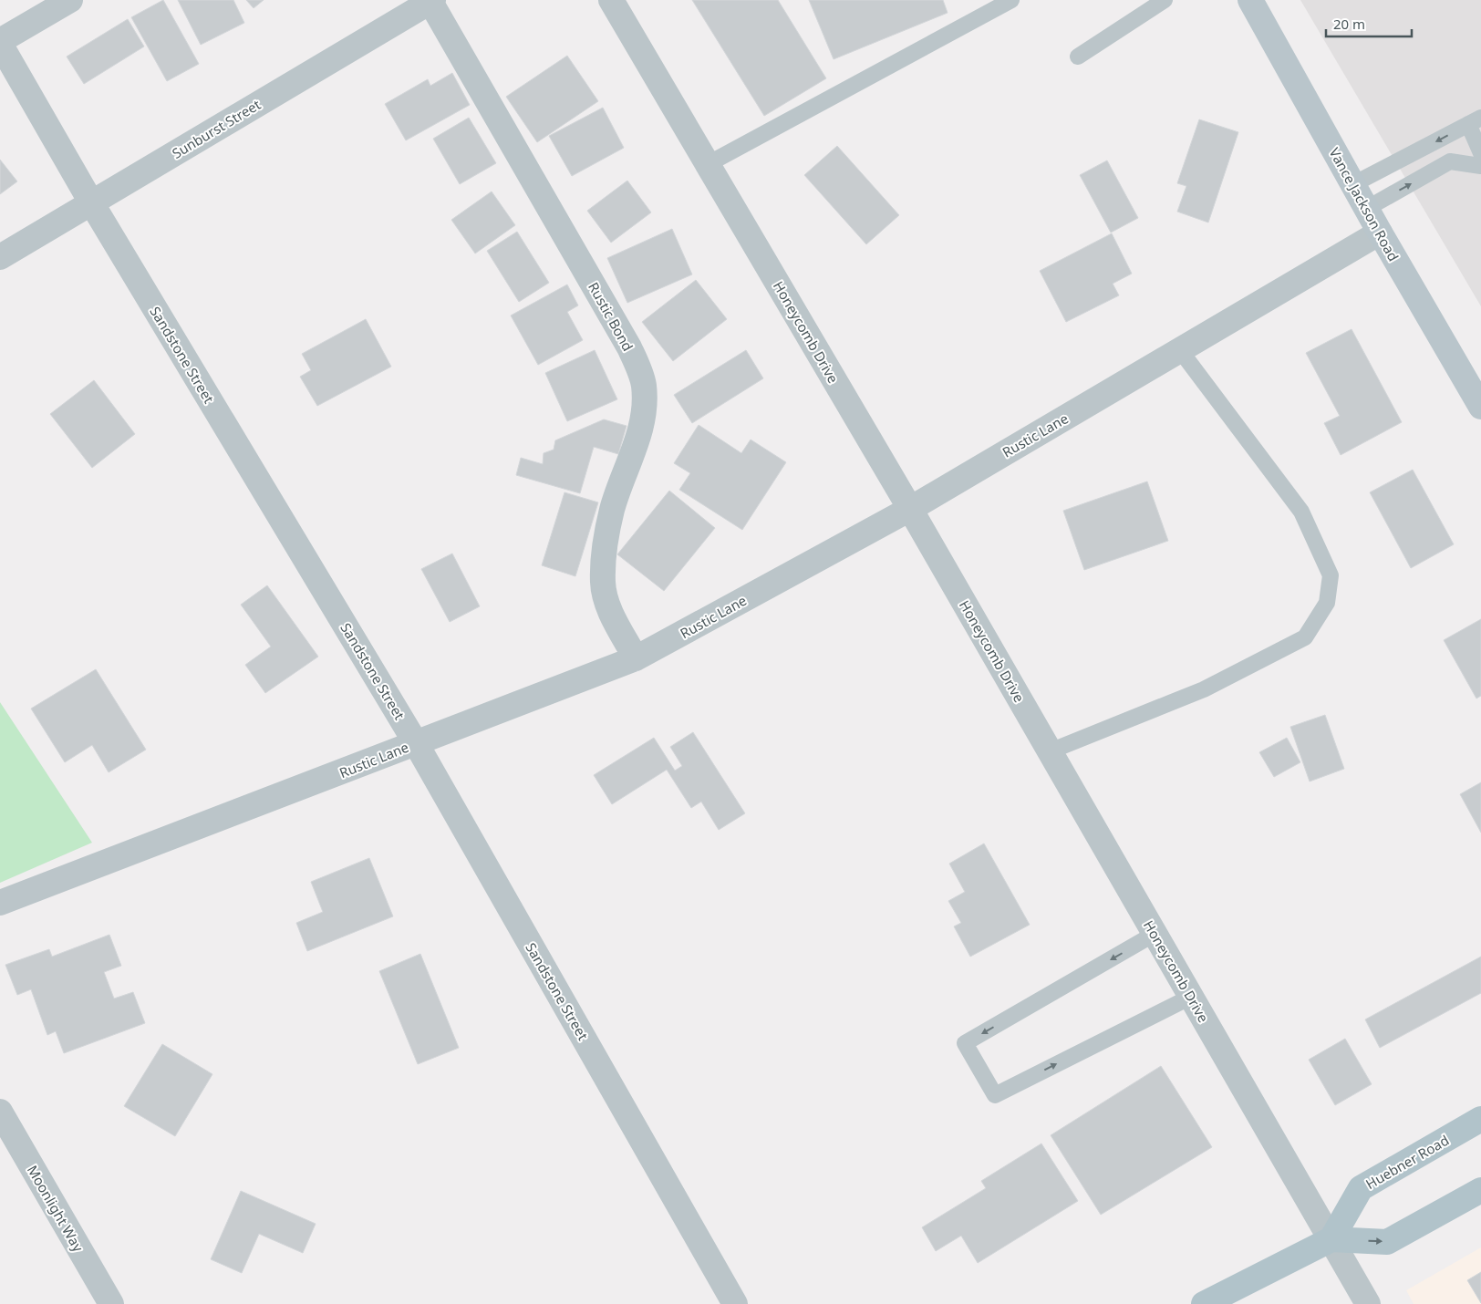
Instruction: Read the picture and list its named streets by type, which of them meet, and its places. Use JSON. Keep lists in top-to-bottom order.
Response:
{
  "streets": {
    "main road": ["Vance Jackson Road", "Huebner Road"],
    "street": [
      "Sunburst Street",
      "Rustic Bond",
      "Honeycomb Drive",
      "Sandstone Street",
      "Rustic Lane",
      "Moonlight Way"
    ]
  },
  "crossings": [
    ["Sunburst Street", "Rustic Bond"],
    ["Sunburst Street", "Sandstone Street"],
    ["Vance Jackson Road", "Rustic Lane"],
    ["Rustic Bond", "Rustic Lane"],
    ["Honeycomb Drive", "Rustic Lane"],
    ["Honeycomb Drive", "Huebner Road"],
    ["Sandstone Street", "Rustic Lane"]
  ],
  "scale_bar": "20 m"
}
